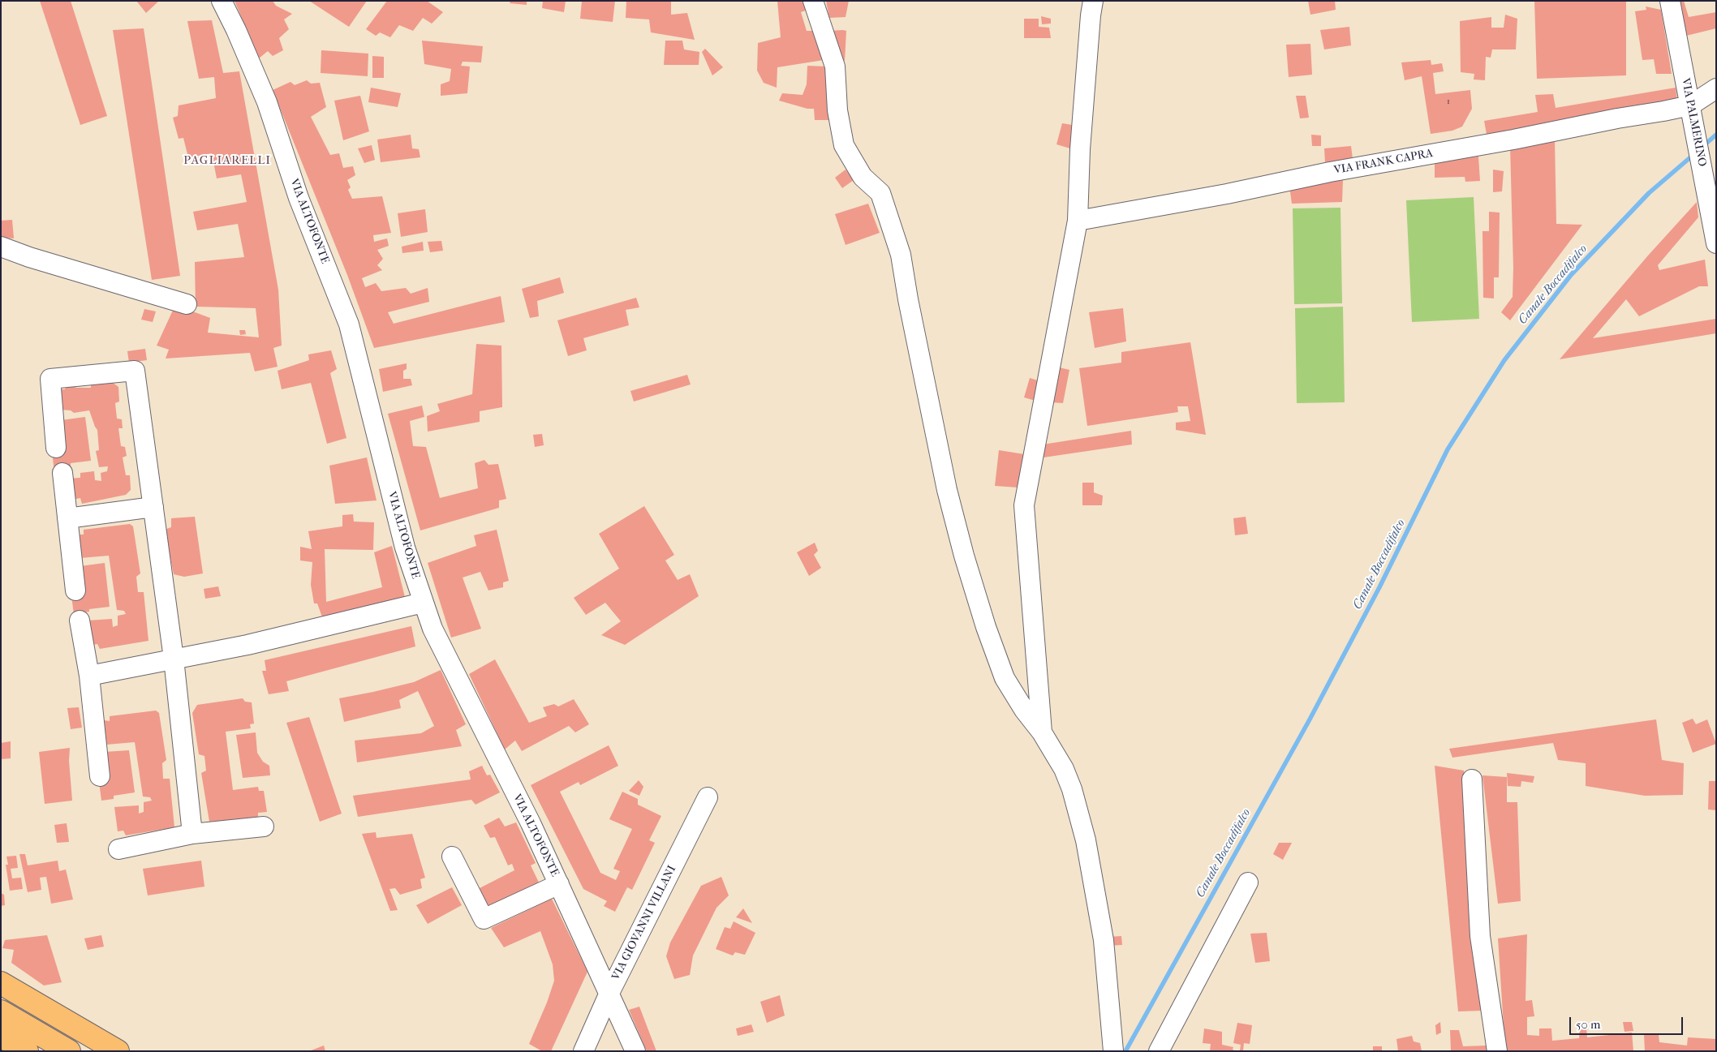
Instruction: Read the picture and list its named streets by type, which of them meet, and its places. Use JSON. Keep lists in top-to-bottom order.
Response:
{
  "streets": {
    "street": [
      "VIA PALMERINO",
      "VIA FRANK CAPRA",
      "VIA ALTOFONTE",
      "VIA GIOVANNI VILLANI"
    ]
  },
  "crossings": [
    ["VIA PALMERINO", "VIA FRANK CAPRA"],
    ["VIA ALTOFONTE", "VIA GIOVANNI VILLANI"]
  ],
  "districts": ["PAGLIARELLI"],
  "water": ["Canale Boccadifalco"],
  "house_numbers": ["1"],
  "scale_bar": "50 m"
}
